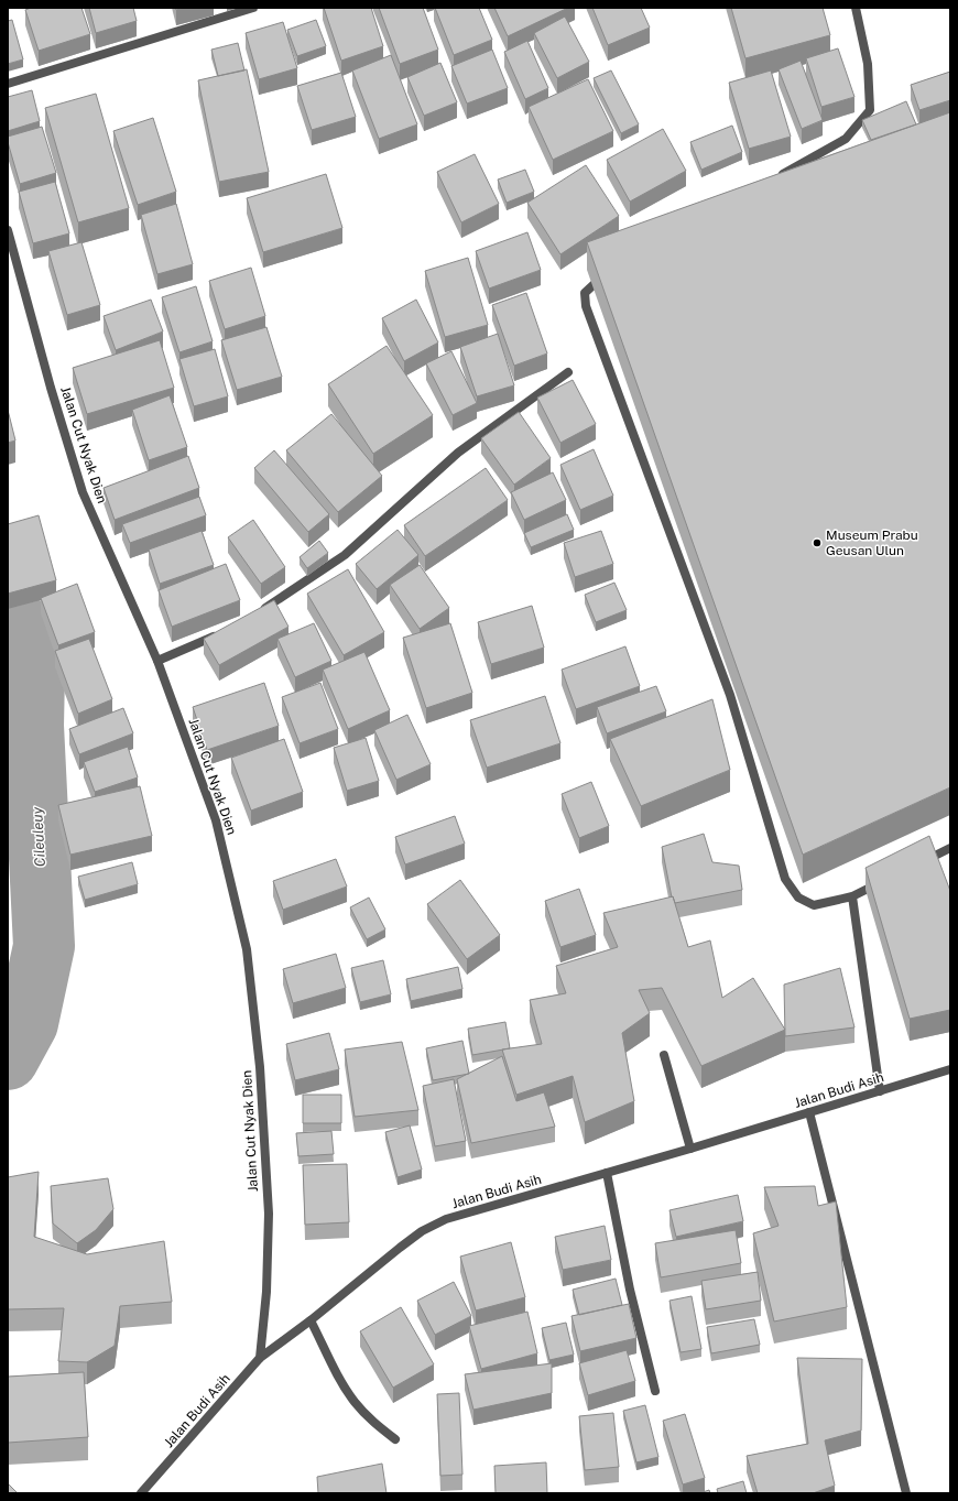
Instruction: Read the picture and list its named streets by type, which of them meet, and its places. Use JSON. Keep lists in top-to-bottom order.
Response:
{
  "streets": {
    "street": ["Jalan Cut Nyak Dien", "Jalan Budi Asih"]
  },
  "crossings": [
    ["Jalan Cut Nyak Dien", "Jalan Budi Asih"]
  ],
  "water": ["Cileuleuy"],
  "places": ["Museum Prabu Geusan Ulun"]
}
